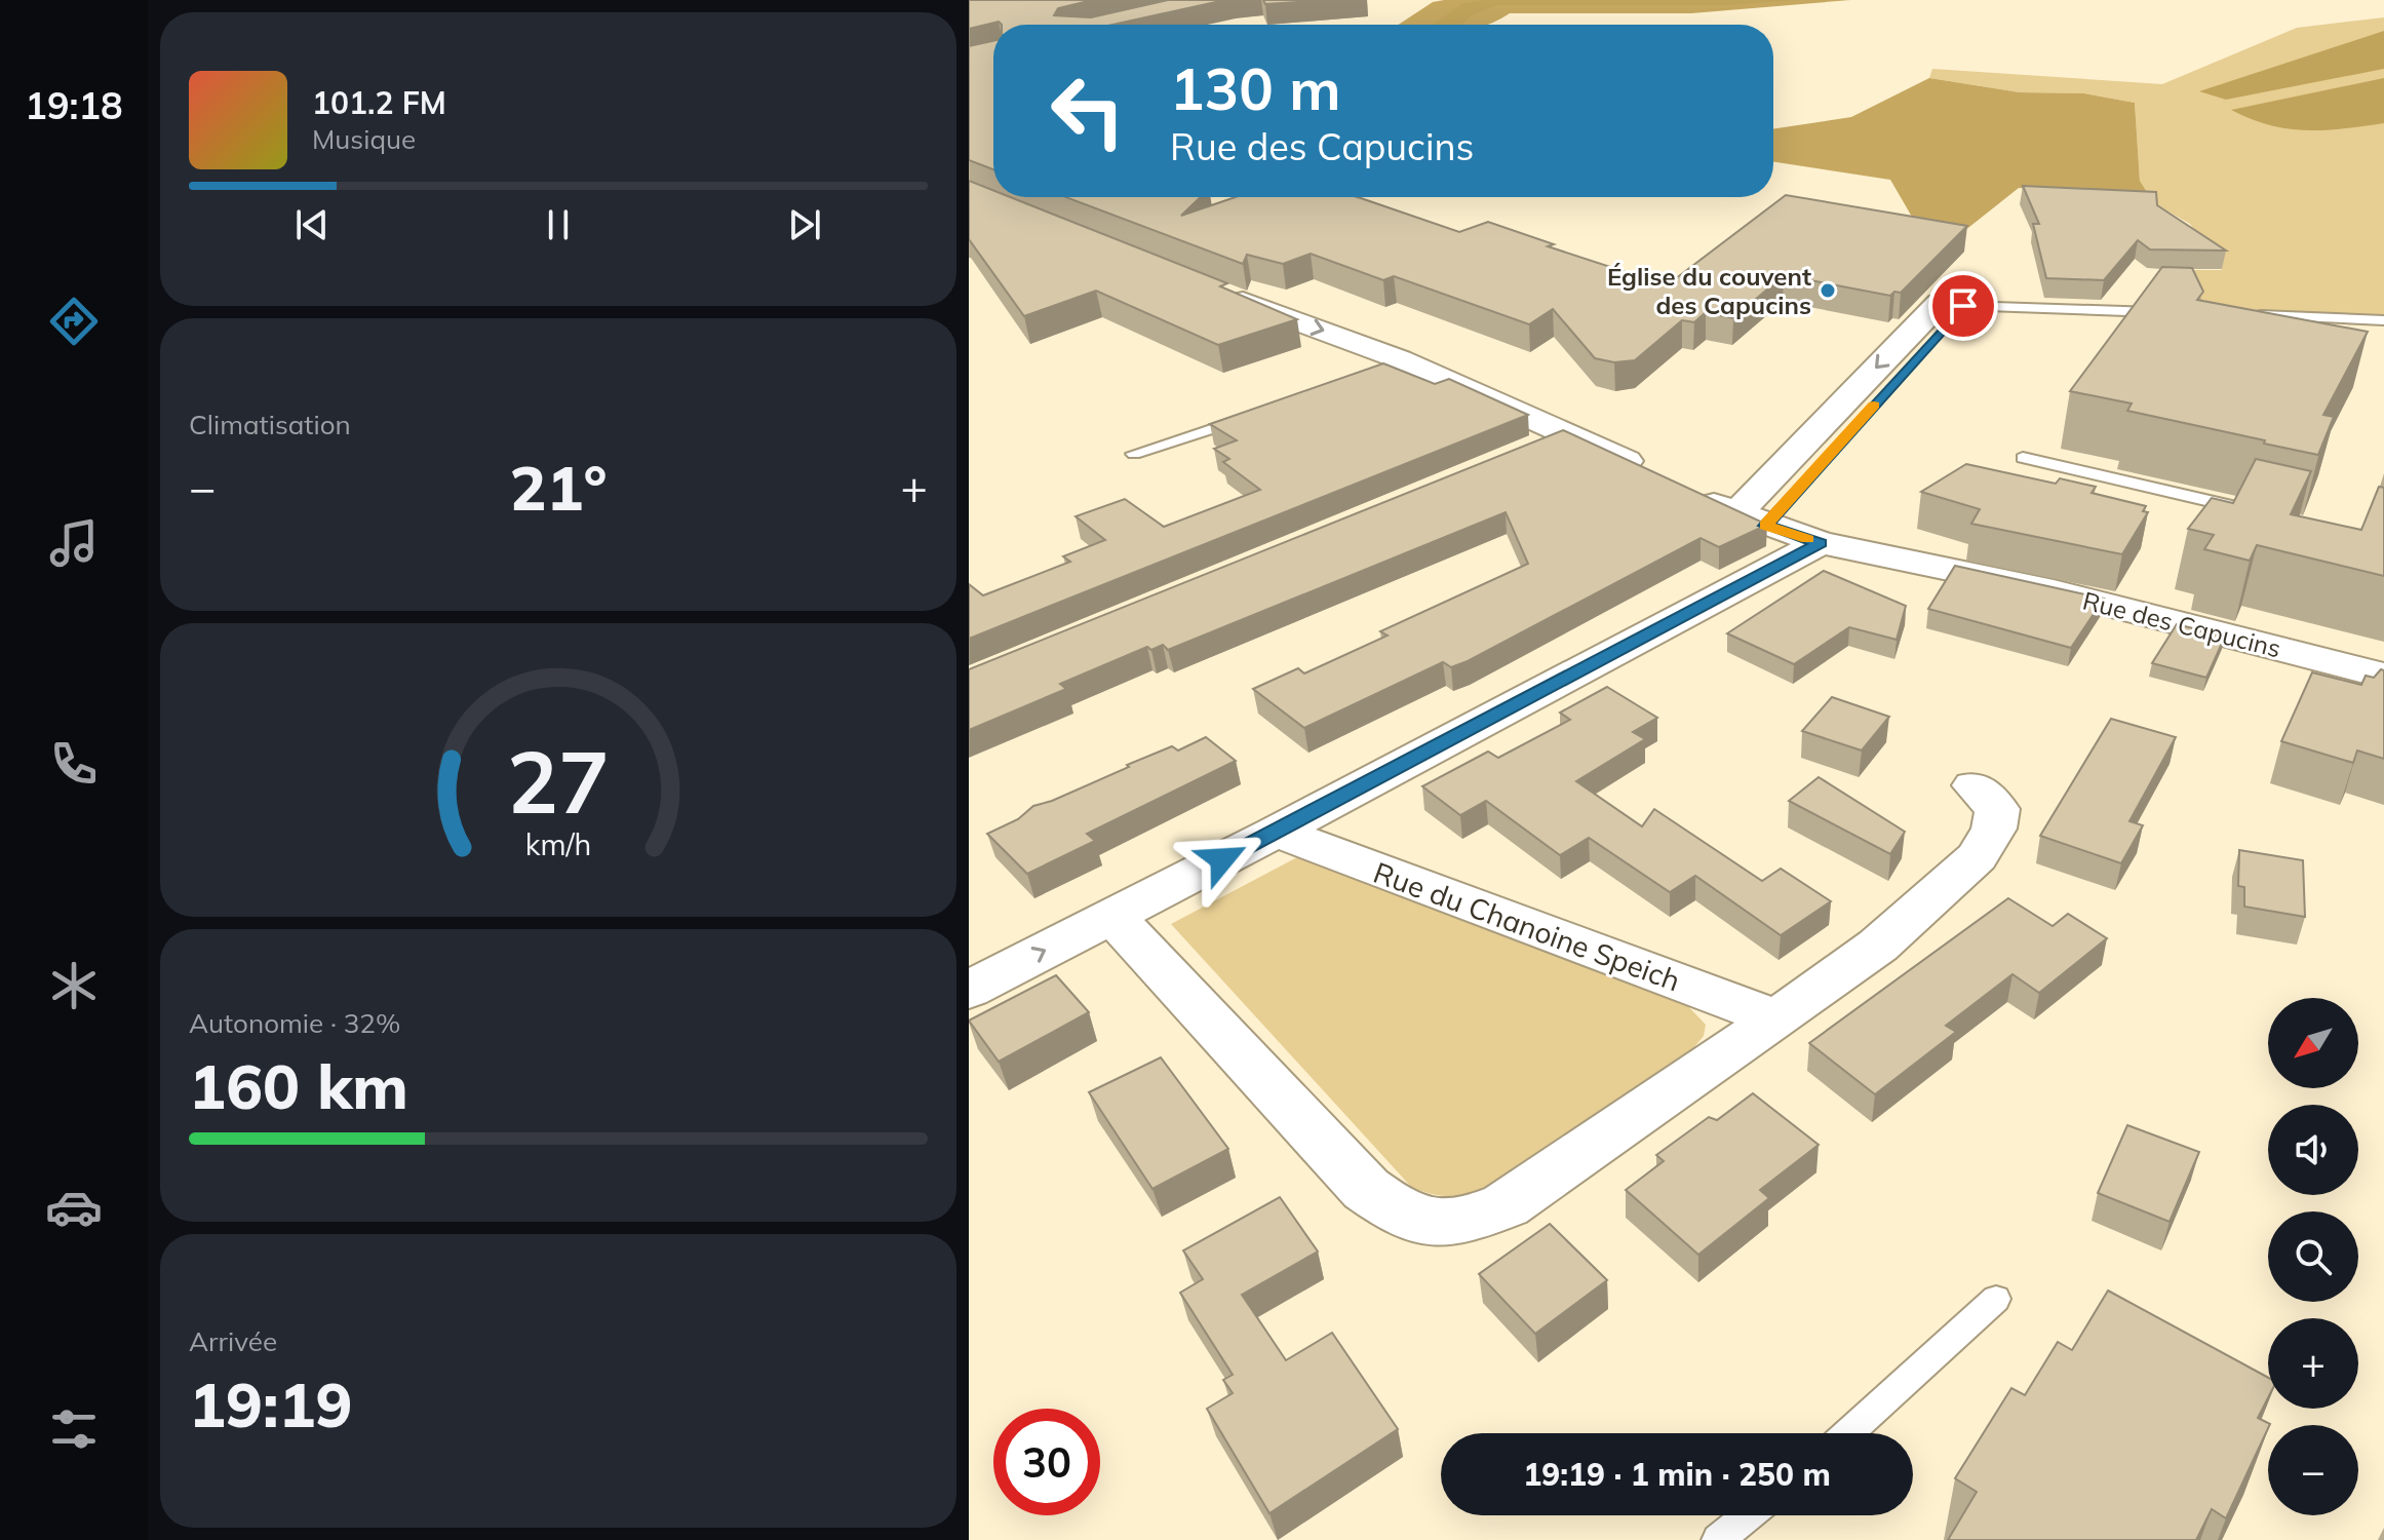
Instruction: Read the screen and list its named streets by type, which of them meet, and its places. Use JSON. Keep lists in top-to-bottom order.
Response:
{
  "streets": {
    "street": ["Rue des Capucins", "Rue du Chanoine Speich"]
  },
  "places": ["Église du couvent des Capucins"],
  "north": "bottom left",
  "page": {
    "tabs": "19:18",
    "turn": ["130 m", "Rue des Capucins"],
    "song": ["101.2 FM", "Musique"],
    "tile": [
      "Climatisation",
      ["Autonomie · 32%", "160 km"],
      ["Arrivée", "19:19"]
    ],
    "heat": ["−", "21°", "+"],
    "map_buttons": ["+", "−"],
    "limit": "30",
    "trip": "19:19 · 1 min · 250 m",
    "gauge": ["27", "km/h"]
  }
}
